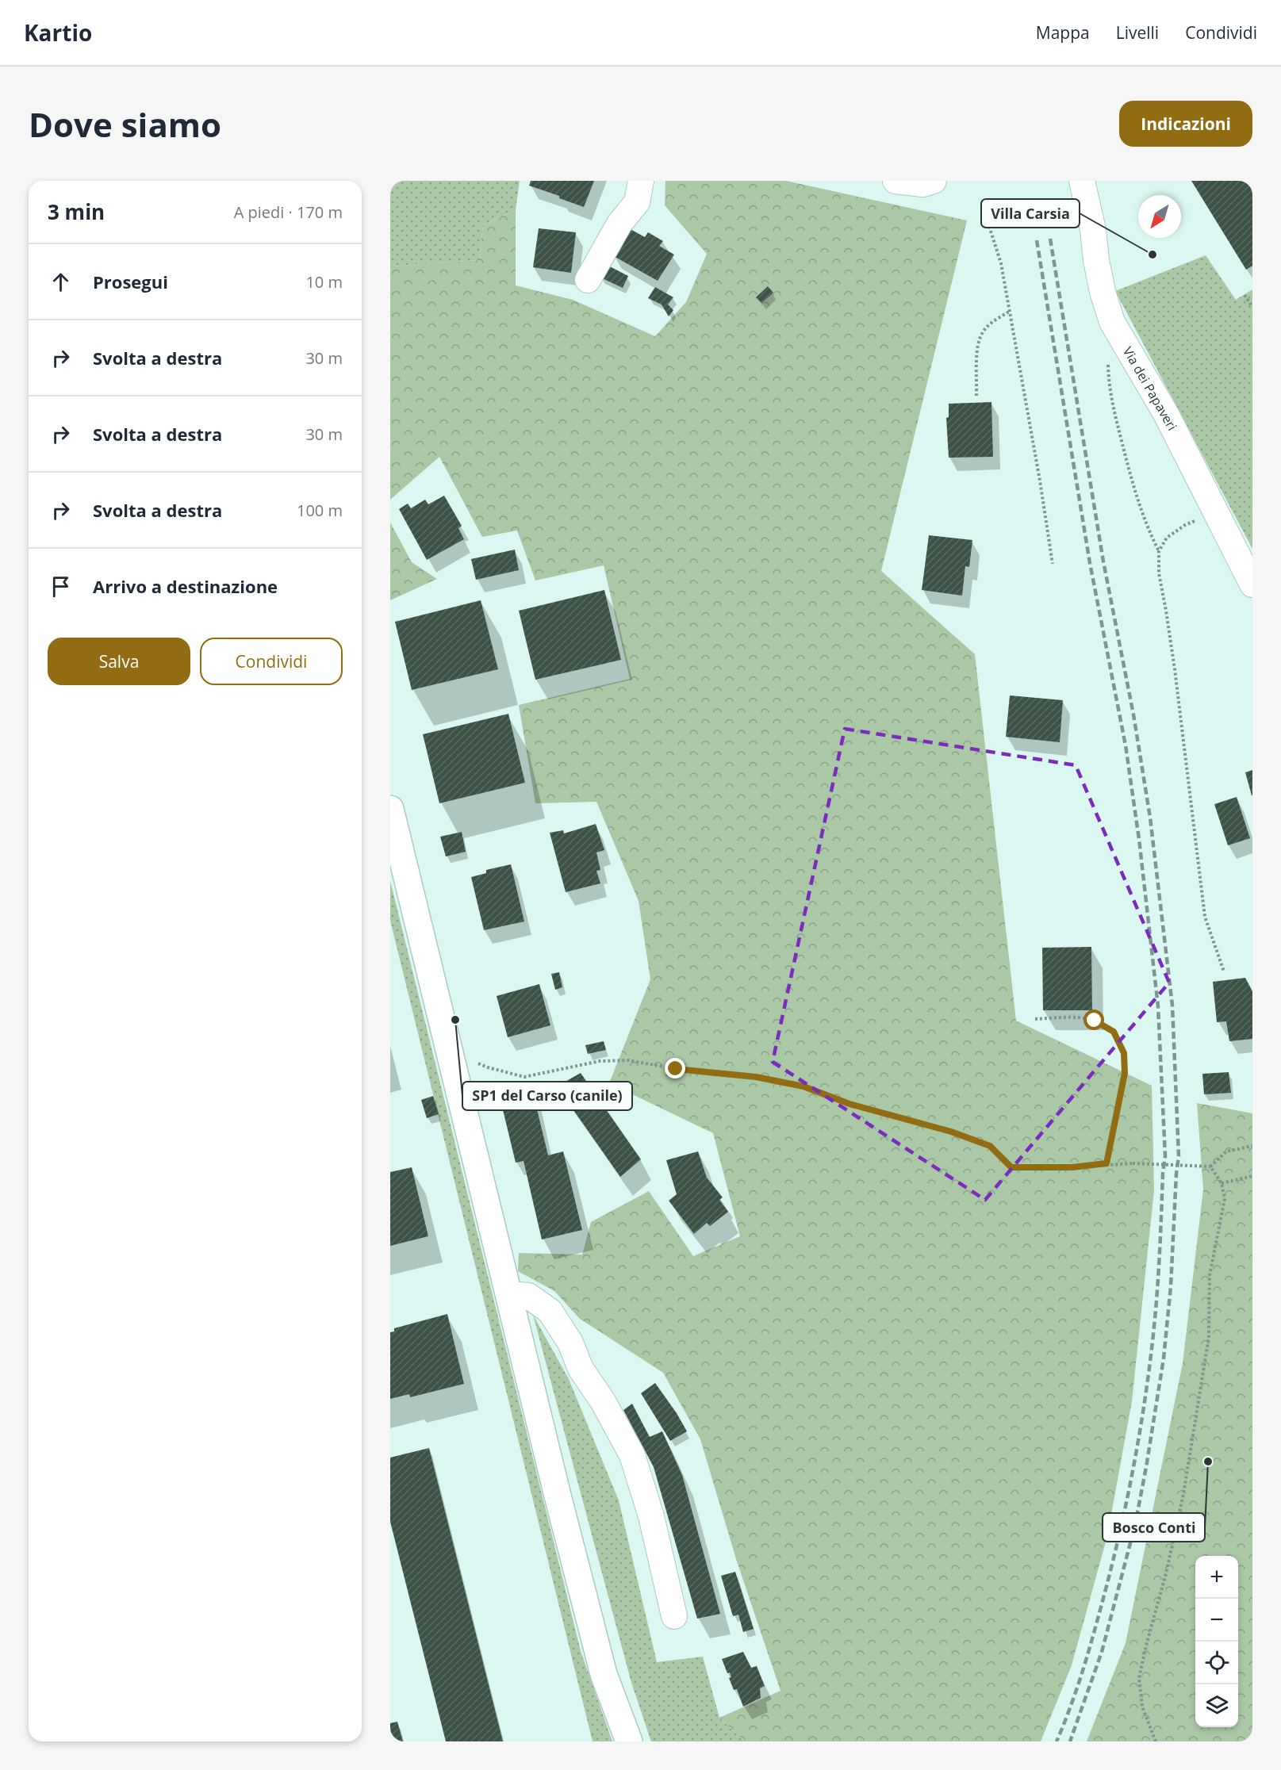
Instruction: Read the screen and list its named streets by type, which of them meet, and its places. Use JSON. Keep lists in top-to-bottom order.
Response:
{
  "streets": {
    "street": ["Via dei Papaveri"]
  },
  "places": ["Villa Carsia", "SP1 del Carso (canile)", "Bosco Conti"],
  "north": "bottom left",
  "page": {
    "header": "Kartio",
    "nav": ["Mappa", "Livelli", "Condividi"],
    "buttons": [
      "Indicazioni",
      ["Salva", "Condividi"]
    ],
    "title": "Dove siamo",
    "heading": ["3 min", "A piedi · 170 m"],
    "list": [
      ["Prosegui", "10 m"],
      ["Svolta a destra", "30 m"],
      ["Svolta a destra", "30 m"],
      ["Svolta a destra", "100 m"],
      "Arrivo a destinazione"
    ],
    "map_buttons": ["+", "−"]
  }
}
